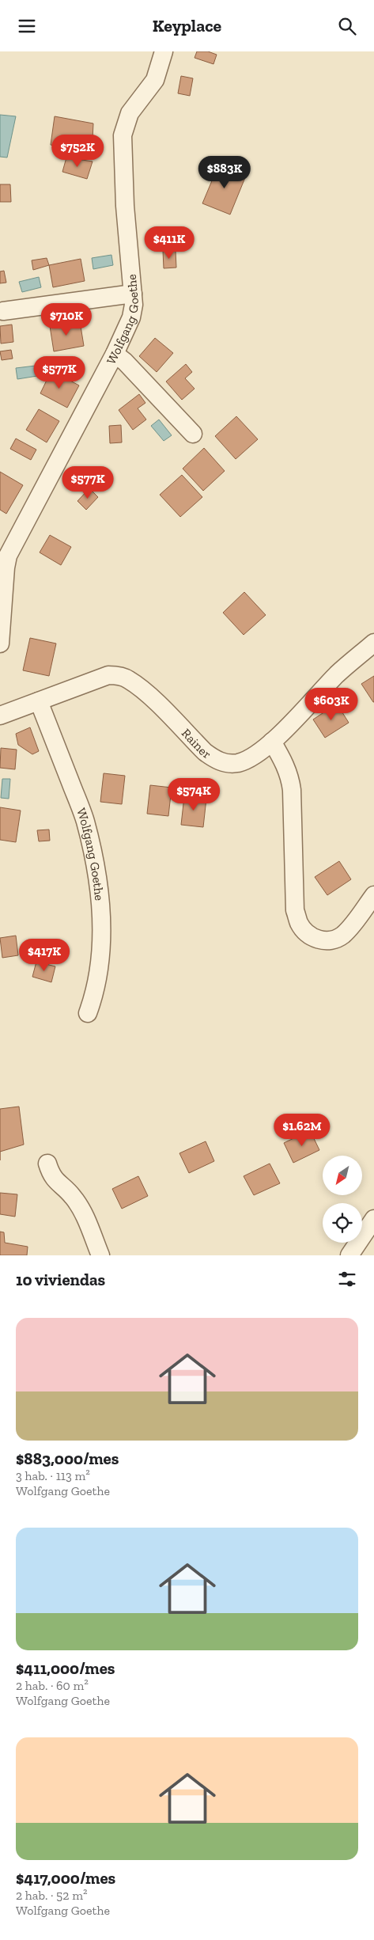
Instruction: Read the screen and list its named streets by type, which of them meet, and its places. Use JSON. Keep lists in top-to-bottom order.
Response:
{
  "streets": {
    "street": ["Wolfgang Goethe", "Rainer"]
  },
  "crossings": [
    ["Wolfgang Goethe", "Rainer"]
  ],
  "north": "bottom left",
  "page": {
    "header": "Keyplace",
    "price": [
      "$752K",
      "$883K",
      "$411K",
      "$710K",
      "$577K",
      "$577K",
      "$603K",
      "$574K",
      "$417K",
      "$1.62M"
    ],
    "heading": "10 viviendas",
    "list": [
      {
        "name": "$883,000/mes",
        "note": "3 hab. · 113 m² · Wolfgang Goethe"
      },
      {
        "name": "$411,000/mes",
        "note": "2 hab. · 60 m² · Wolfgang Goethe"
      },
      {
        "name": "$417,000/mes",
        "note": "2 hab. · 52 m² · Wolfgang Goethe"
      }
    ]
  }
}
